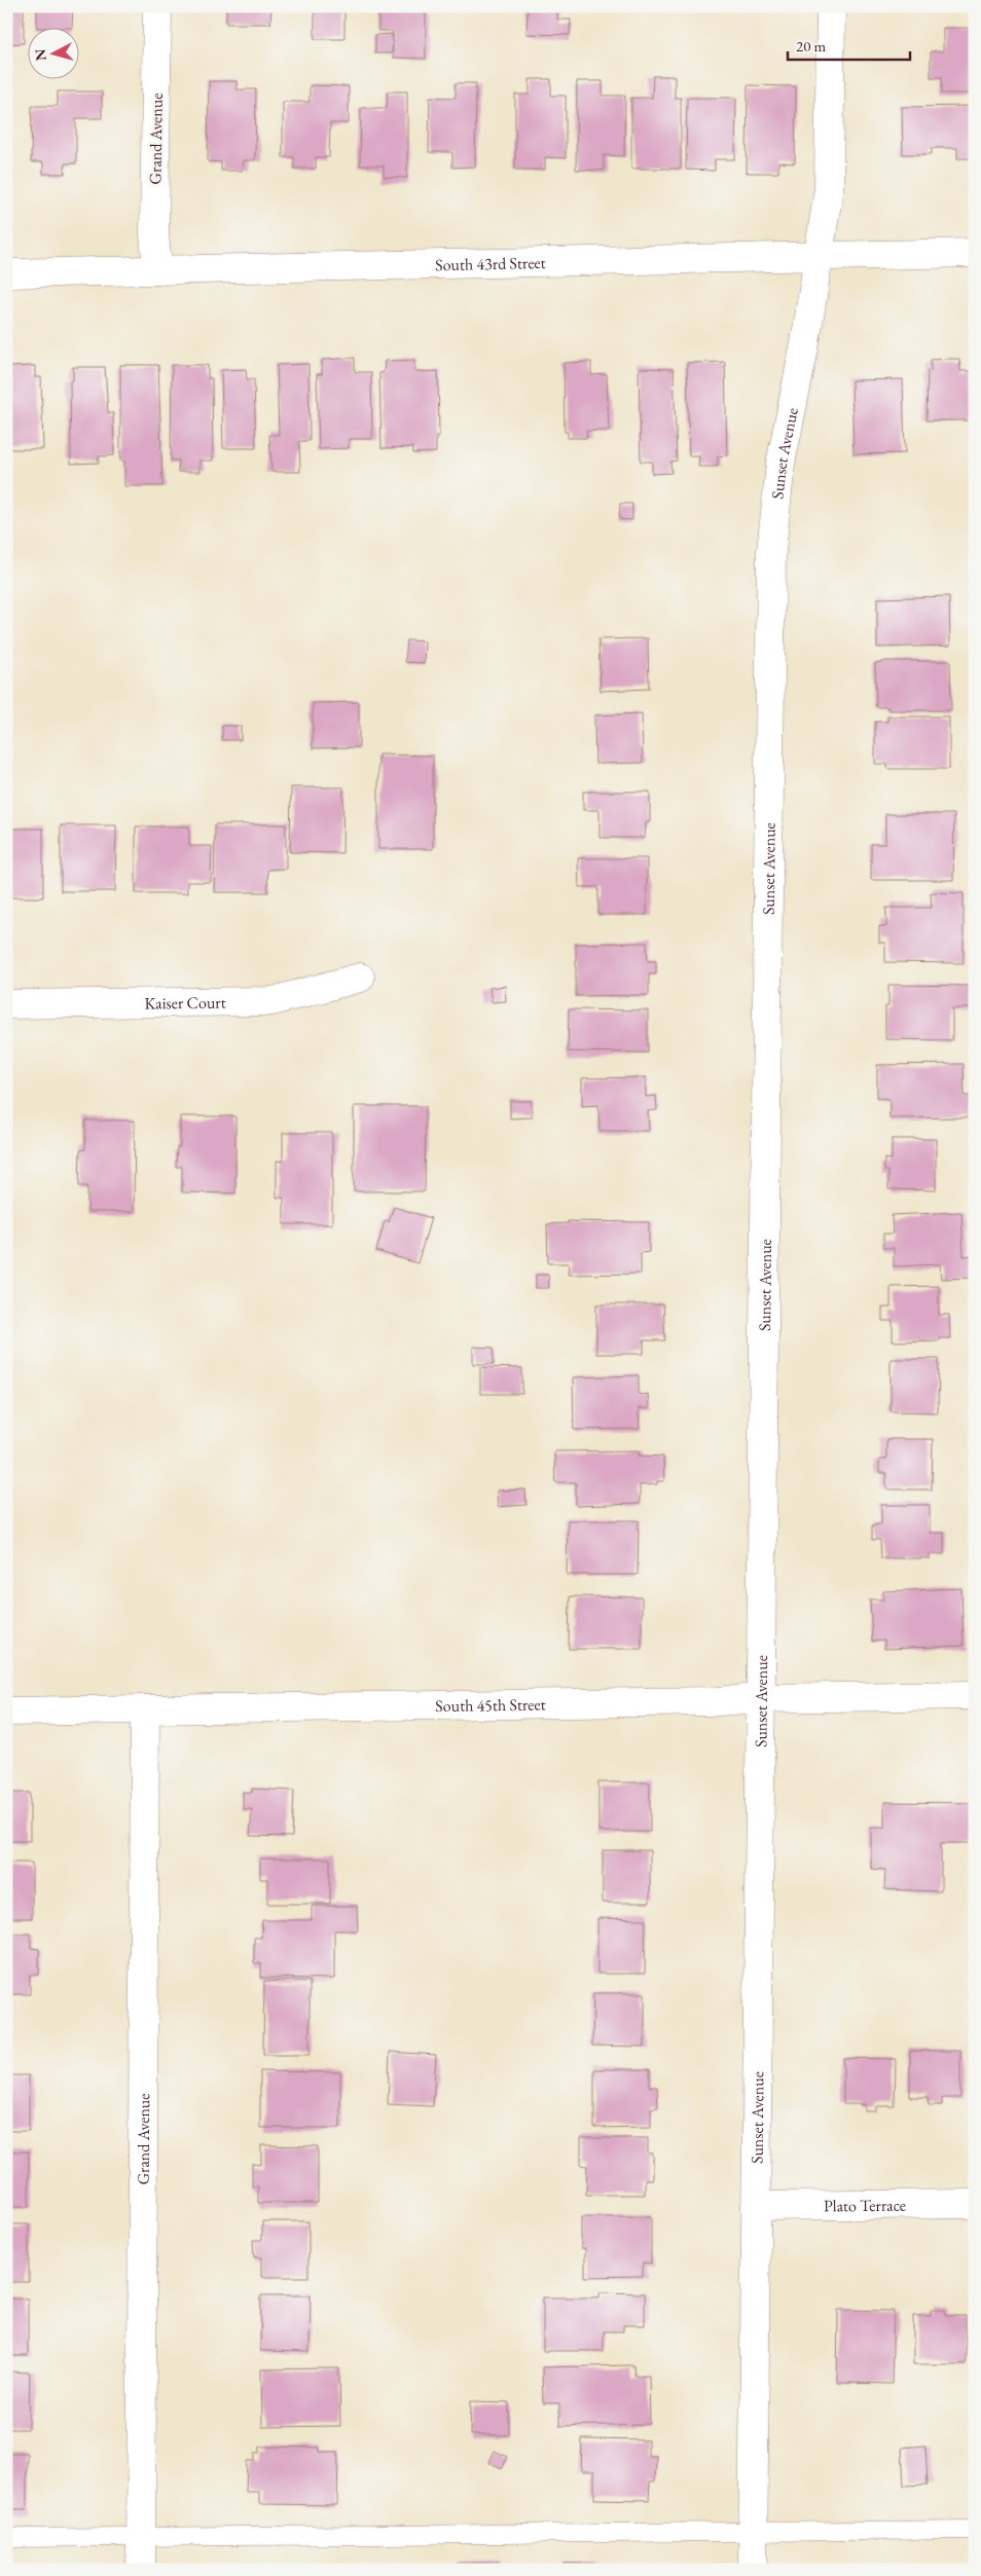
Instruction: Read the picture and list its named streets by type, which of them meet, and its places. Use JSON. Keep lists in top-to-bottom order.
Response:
{
  "streets": {
    "street": [
      "Grand Avenue",
      "South 43rd Street",
      "Sunset Avenue",
      "Kaiser Court",
      "South 45th Street",
      "Plato Terrace"
    ]
  },
  "crossings": [
    ["Grand Avenue", "South 43rd Street"],
    ["Grand Avenue", "South 45th Street"],
    ["South 43rd Street", "Sunset Avenue"],
    ["Sunset Avenue", "South 45th Street"],
    ["Sunset Avenue", "Plato Terrace"]
  ],
  "scale_bar": "20 m",
  "north": "left"
}
